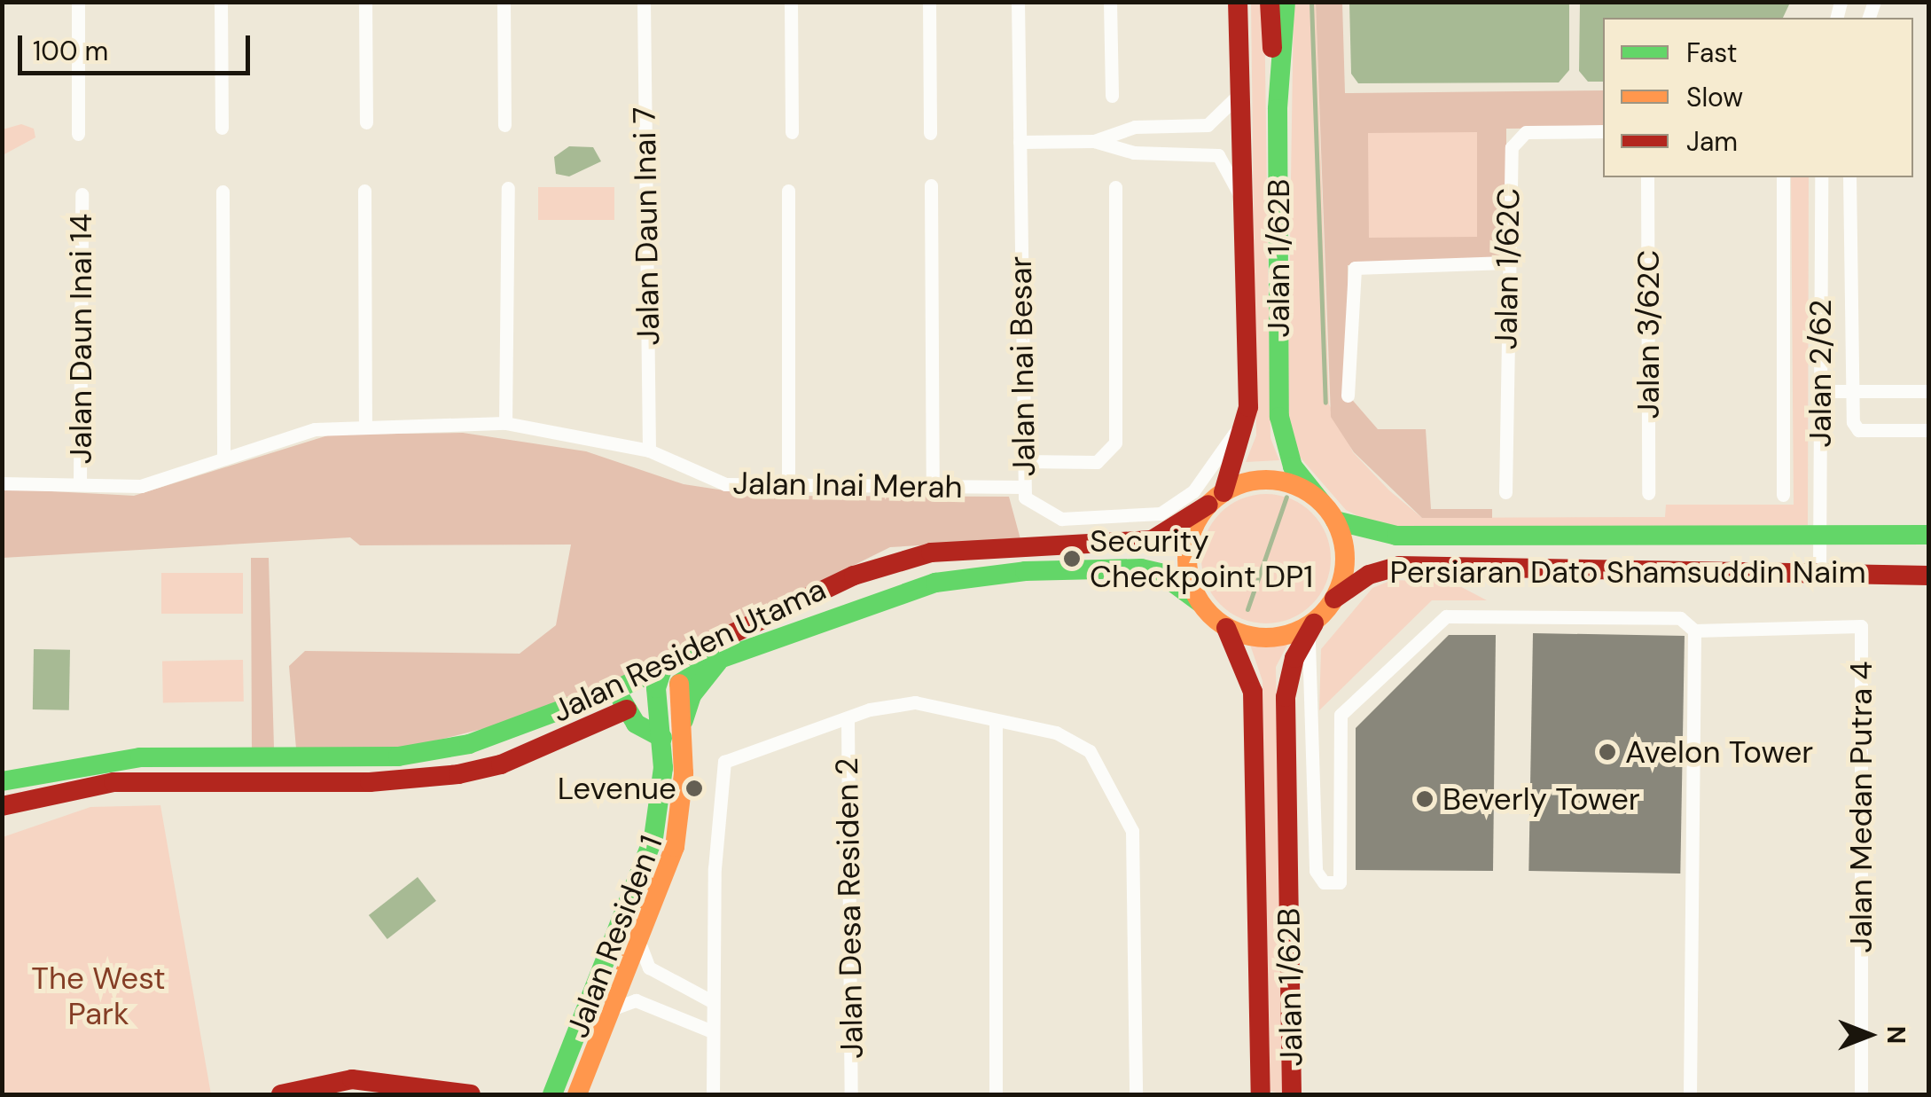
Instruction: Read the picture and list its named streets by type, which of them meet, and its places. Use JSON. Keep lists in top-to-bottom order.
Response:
{
  "streets": {
    "main road": [
      "Jalan 1/62B",
      "Persiaran Dato Shamsuddin Naim",
      "Jalan Residen Utama",
      "Jalan Residen 1"
    ],
    "street": [
      "Jalan Daun Inai 7",
      "Jalan 1/62C",
      "Jalan 3/62C",
      "Jalan Daun Inai 14",
      "Jalan Inai Besar",
      "Jalan 2/62",
      "Jalan Inai Merah",
      "Jalan Medan Putra 4",
      "Jalan Desa Residen 2"
    ]
  },
  "crossings": [
    ["Jalan Daun Inai 7", "Jalan Inai Merah"],
    ["Jalan 1/62B", "Jalan Inai Besar"],
    ["Jalan 1/62B", "Persiaran Dato Shamsuddin Naim"],
    ["Jalan 1/62B", "Jalan Residen Utama"],
    ["Jalan Daun Inai 14", "Jalan Inai Merah"],
    ["Jalan Inai Besar", "Jalan Inai Merah"],
    ["Jalan 2/62", "Persiaran Dato Shamsuddin Naim"],
    ["Persiaran Dato Shamsuddin Naim", "Jalan Residen Utama"],
    ["Jalan Residen Utama", "Jalan Residen 1"]
  ],
  "parks": ["The West Park"],
  "places": [
    "Security Checkpoint DP1",
    "Avelon Tower",
    "Levenue",
    "Beverly Tower"
  ],
  "legend": ["Fast", "Slow", "Jam"],
  "scale_bar": "100 m",
  "north": "right"
}
